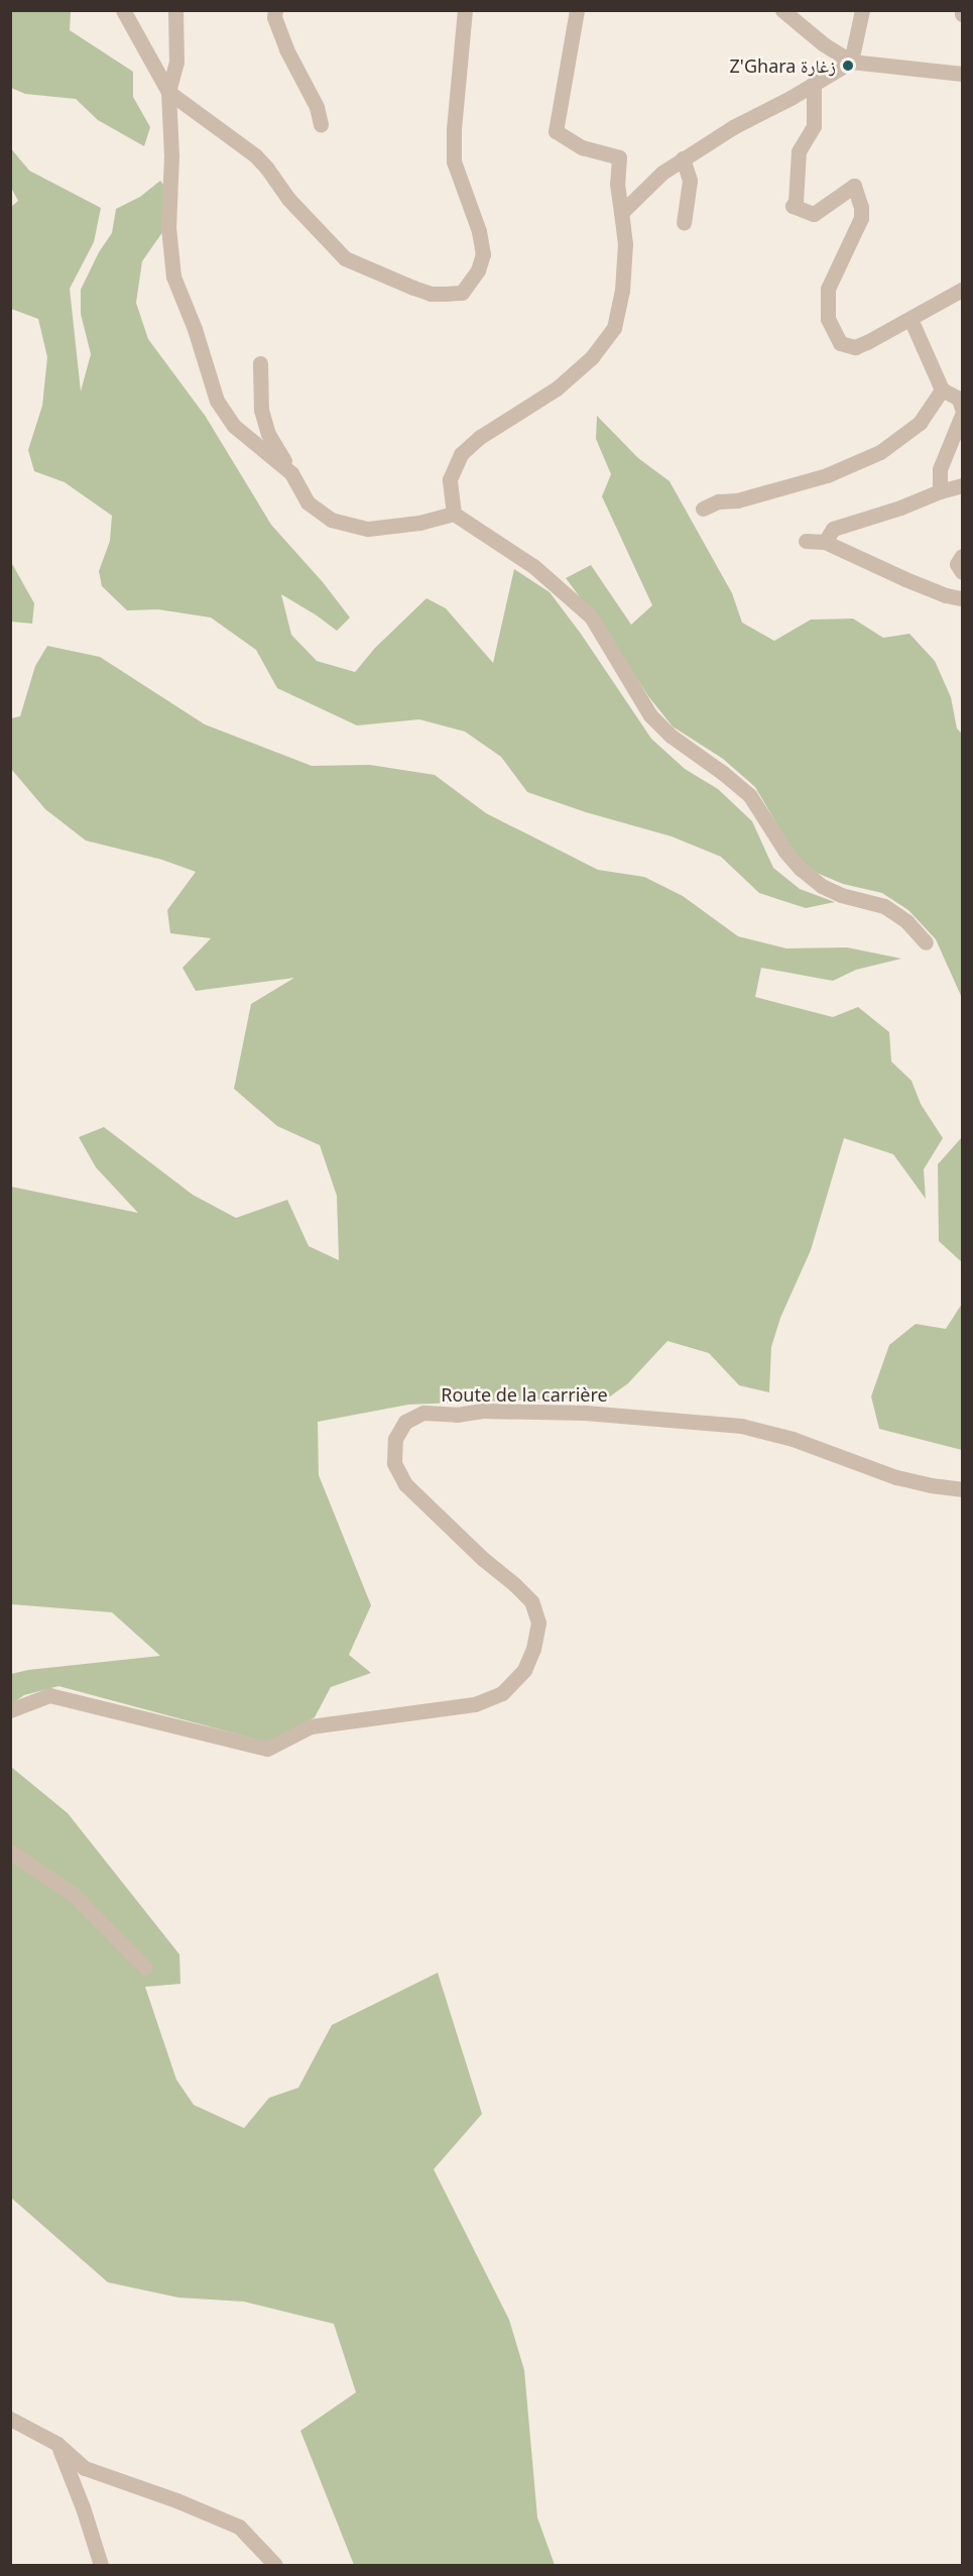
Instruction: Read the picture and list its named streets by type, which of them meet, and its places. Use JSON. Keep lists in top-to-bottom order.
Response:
{
  "streets": {
    "street": ["Route de la carrière"]
  },
  "places": ["Z'Ghara زغارة"]
}
